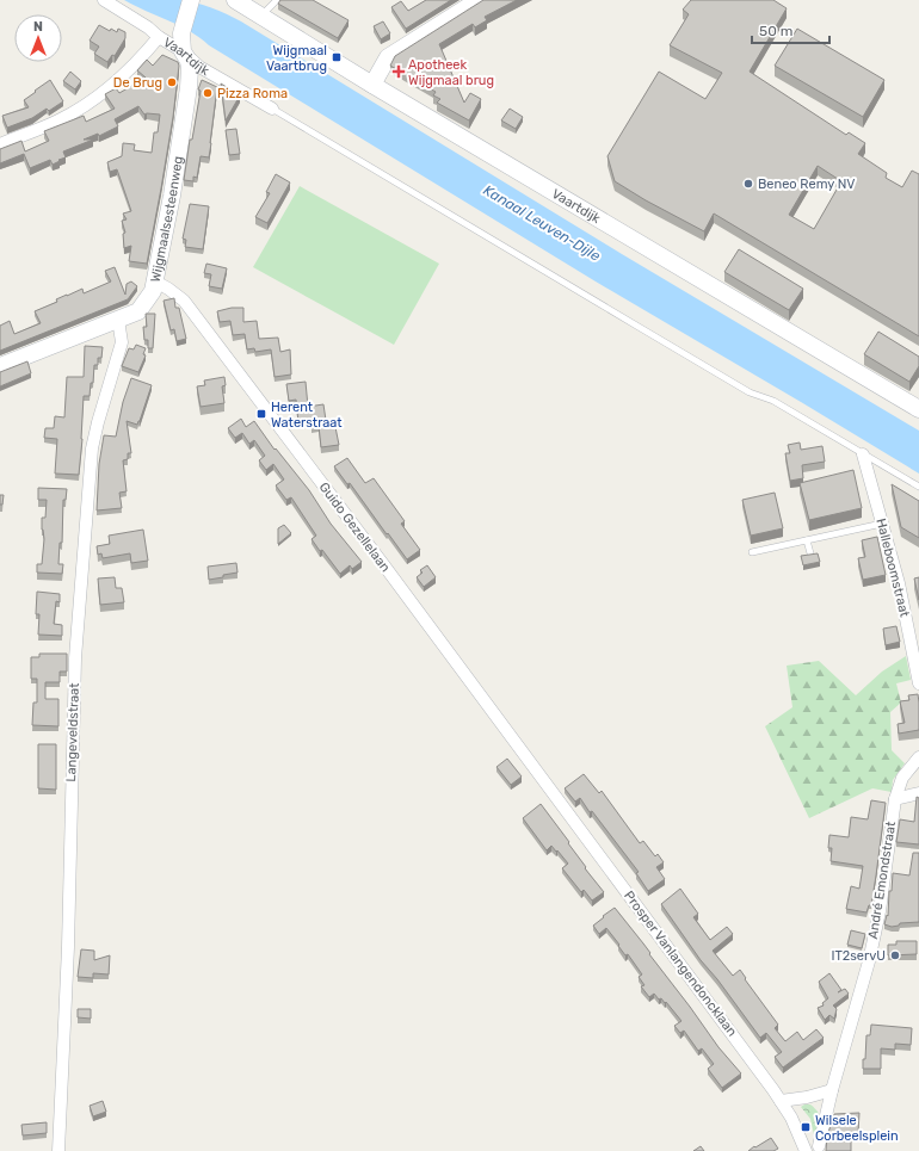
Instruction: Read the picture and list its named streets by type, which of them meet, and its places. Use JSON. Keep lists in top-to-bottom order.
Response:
{
  "streets": {
    "street": [
      "Vaartdijk",
      "Wijgmaalsesteenweg",
      "Guido Gezellelaan",
      "Halleboomstraat",
      "Langeveldstraat",
      "André Emondstraat",
      "Prosper Vanlangendoncklaan"
    ]
  },
  "crossings": [
    ["Vaartdijk", "Wijgmaalsesteenweg"],
    ["Wijgmaalsesteenweg", "Guido Gezellelaan"],
    ["Wijgmaalsesteenweg", "Langeveldstraat"],
    ["Guido Gezellelaan", "Prosper Vanlangendoncklaan"]
  ],
  "water": ["Kanaal Leuven-Dijle"],
  "places": {
    "transit": ["Wijgmaal Vaartbrug", "Herent Waterstraat", "Wilsele Corbeelsplein"],
    "health": ["Apotheek Wijgmaal brug"],
    "other": [
      "De Brug",
      "Pizza Roma",
      "Beneo Remy NV",
      "IT2servU"
    ]
  },
  "scale_bar": "50 m",
  "north": "top"
}
